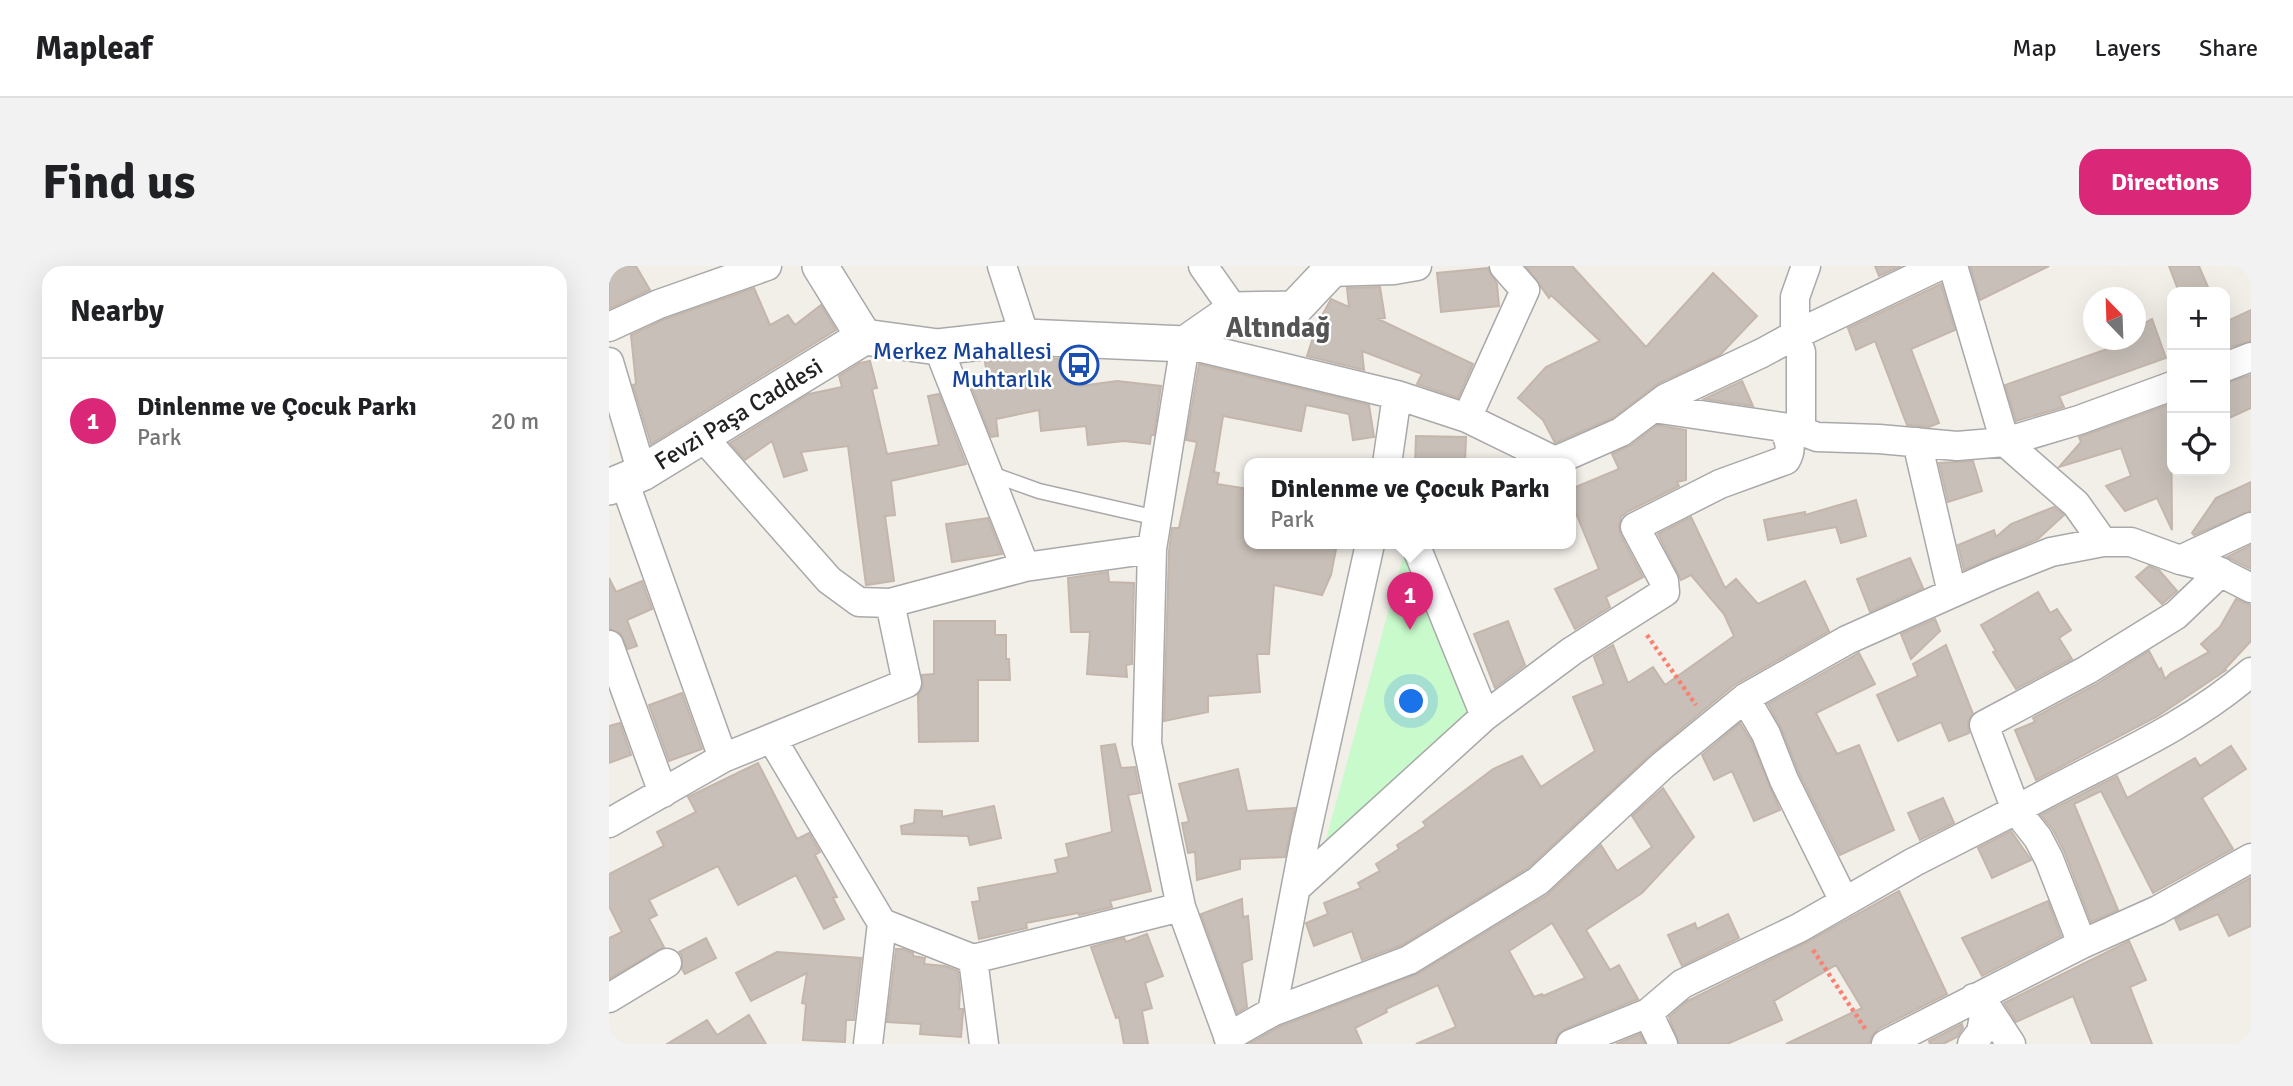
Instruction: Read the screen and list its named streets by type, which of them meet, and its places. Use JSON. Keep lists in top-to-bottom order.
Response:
{
  "streets": {
    "street": ["Fevzi Paşa Caddesi"]
  },
  "districts": ["Altındağ"],
  "places": {
    "bus stop": ["Merkez Mahallesi Muhtarlık"]
  },
  "north": "top left",
  "page": {
    "header": "Mapleaf",
    "nav": ["Map", "Layers", "Share"],
    "buttons": "Directions",
    "title": "Find us",
    "heading": "Nearby",
    "map_buttons": ["+", "−"],
    "list": [
      {
        "mark": "1",
        "name": "Dinlenme ve Çocuk Parkı",
        "note": "Park",
        "value": "20 m"
      }
    ],
    "popup": ["Dinlenme ve Çocuk Parkı", "Park"],
    "pins": "1"
  }
}
